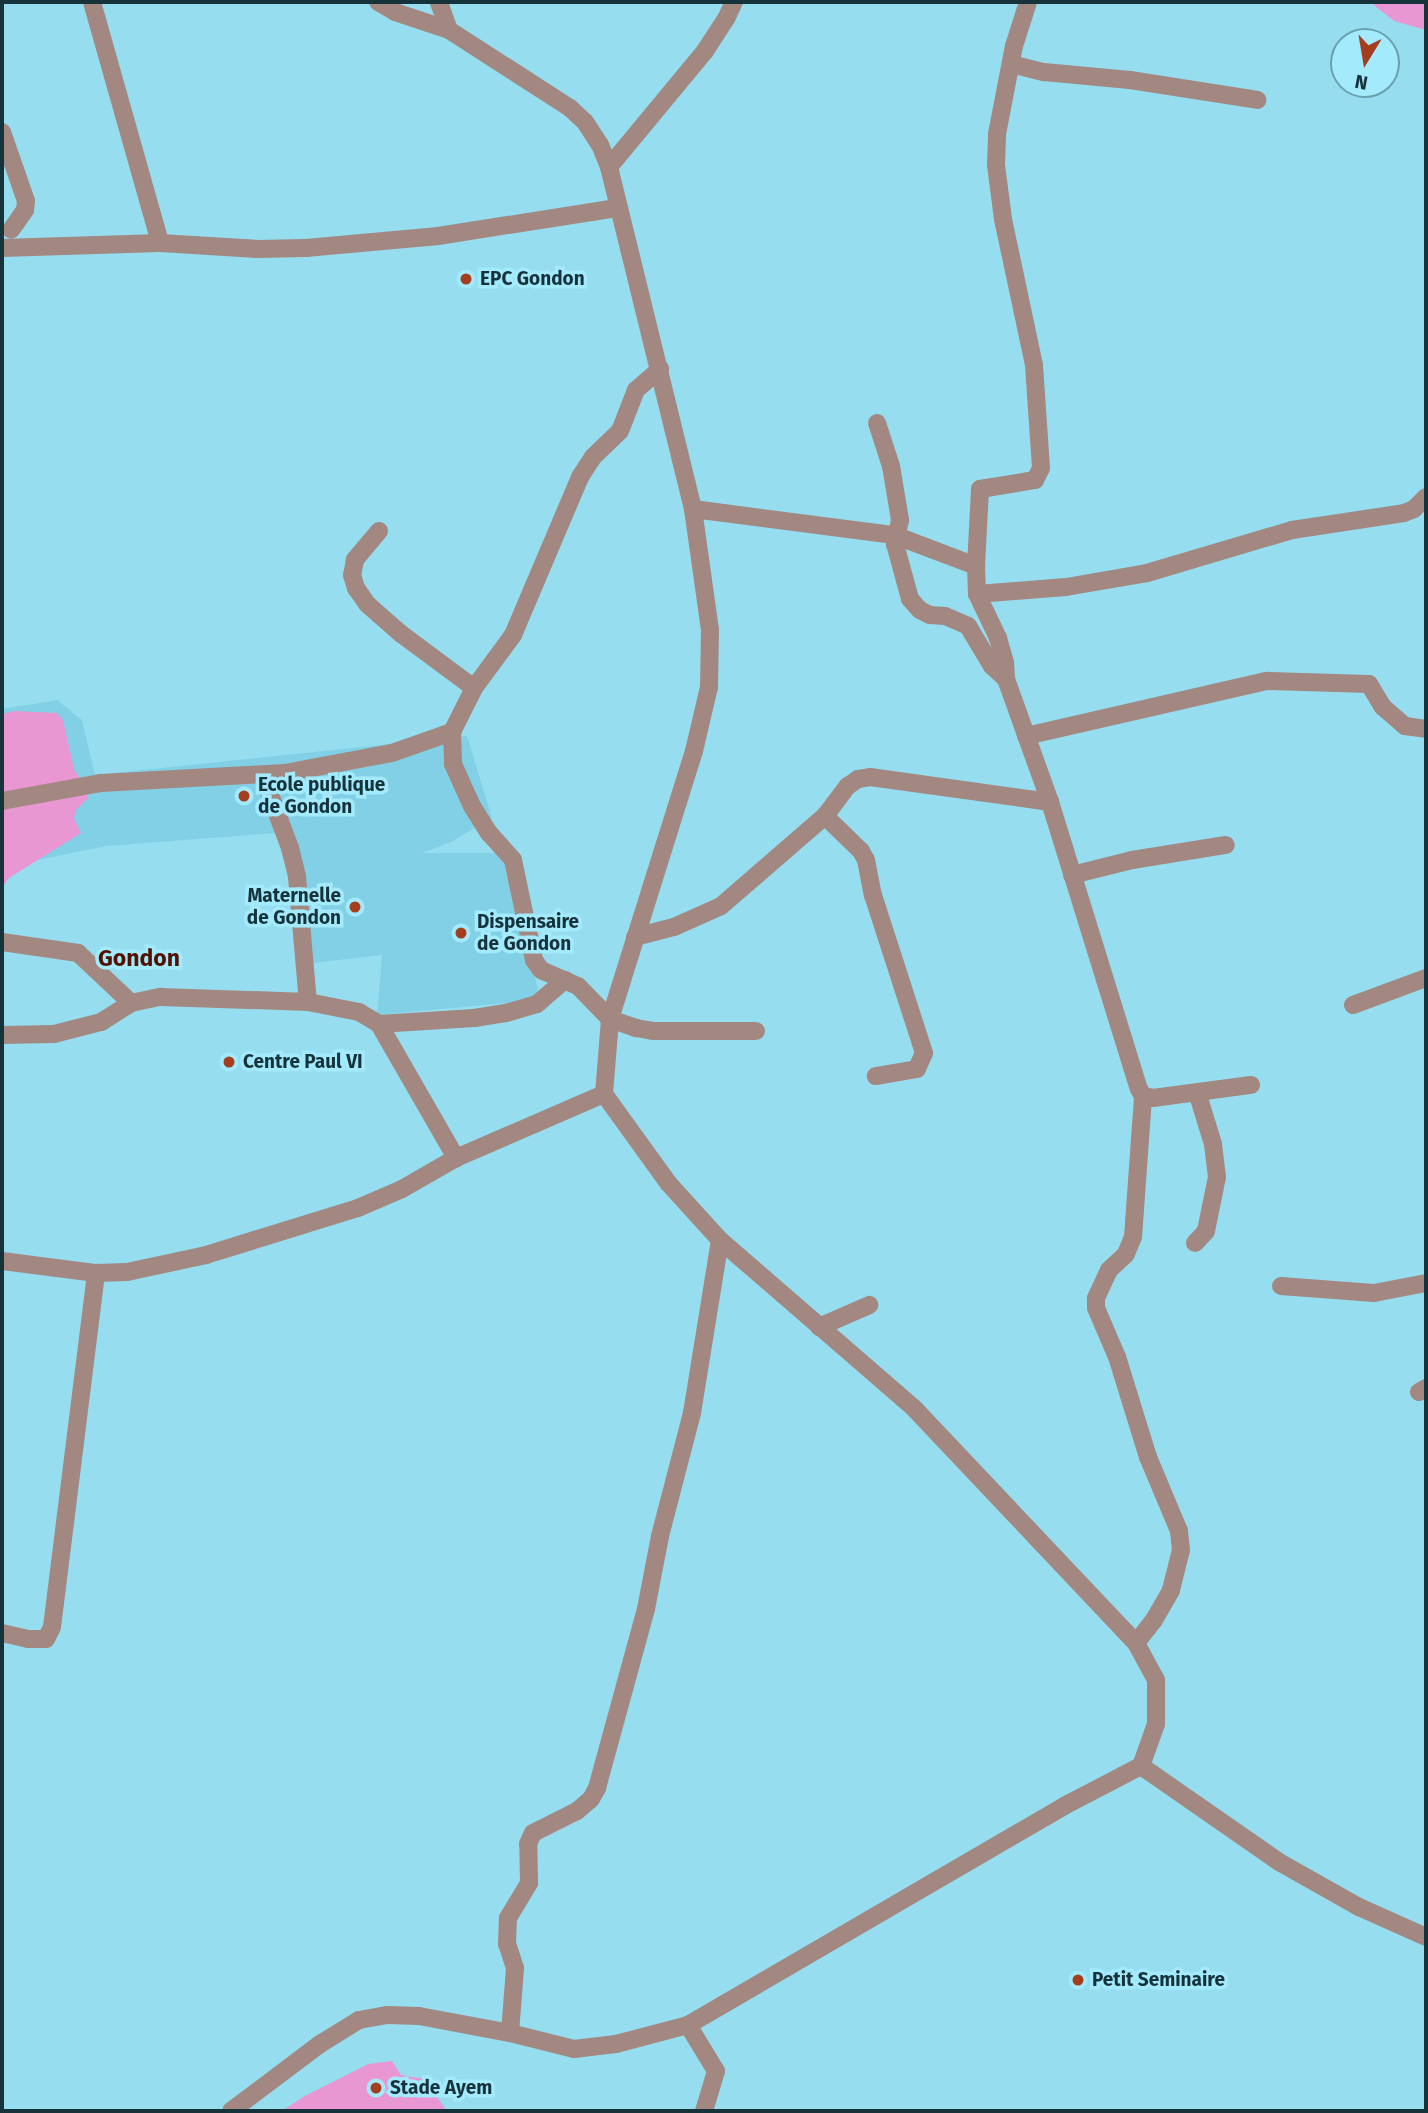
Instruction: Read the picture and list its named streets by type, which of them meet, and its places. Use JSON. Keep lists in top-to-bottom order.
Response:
{
  "districts": ["Gondon"],
  "places": [
    "EPC Gondon",
    "Ecole publique de Gondon",
    "Maternelle de Gondon",
    "Dispensaire de Gondon",
    "Centre Paul VI",
    "Petit Seminaire",
    "Stade Ayem"
  ],
  "north": "bottom"
}
